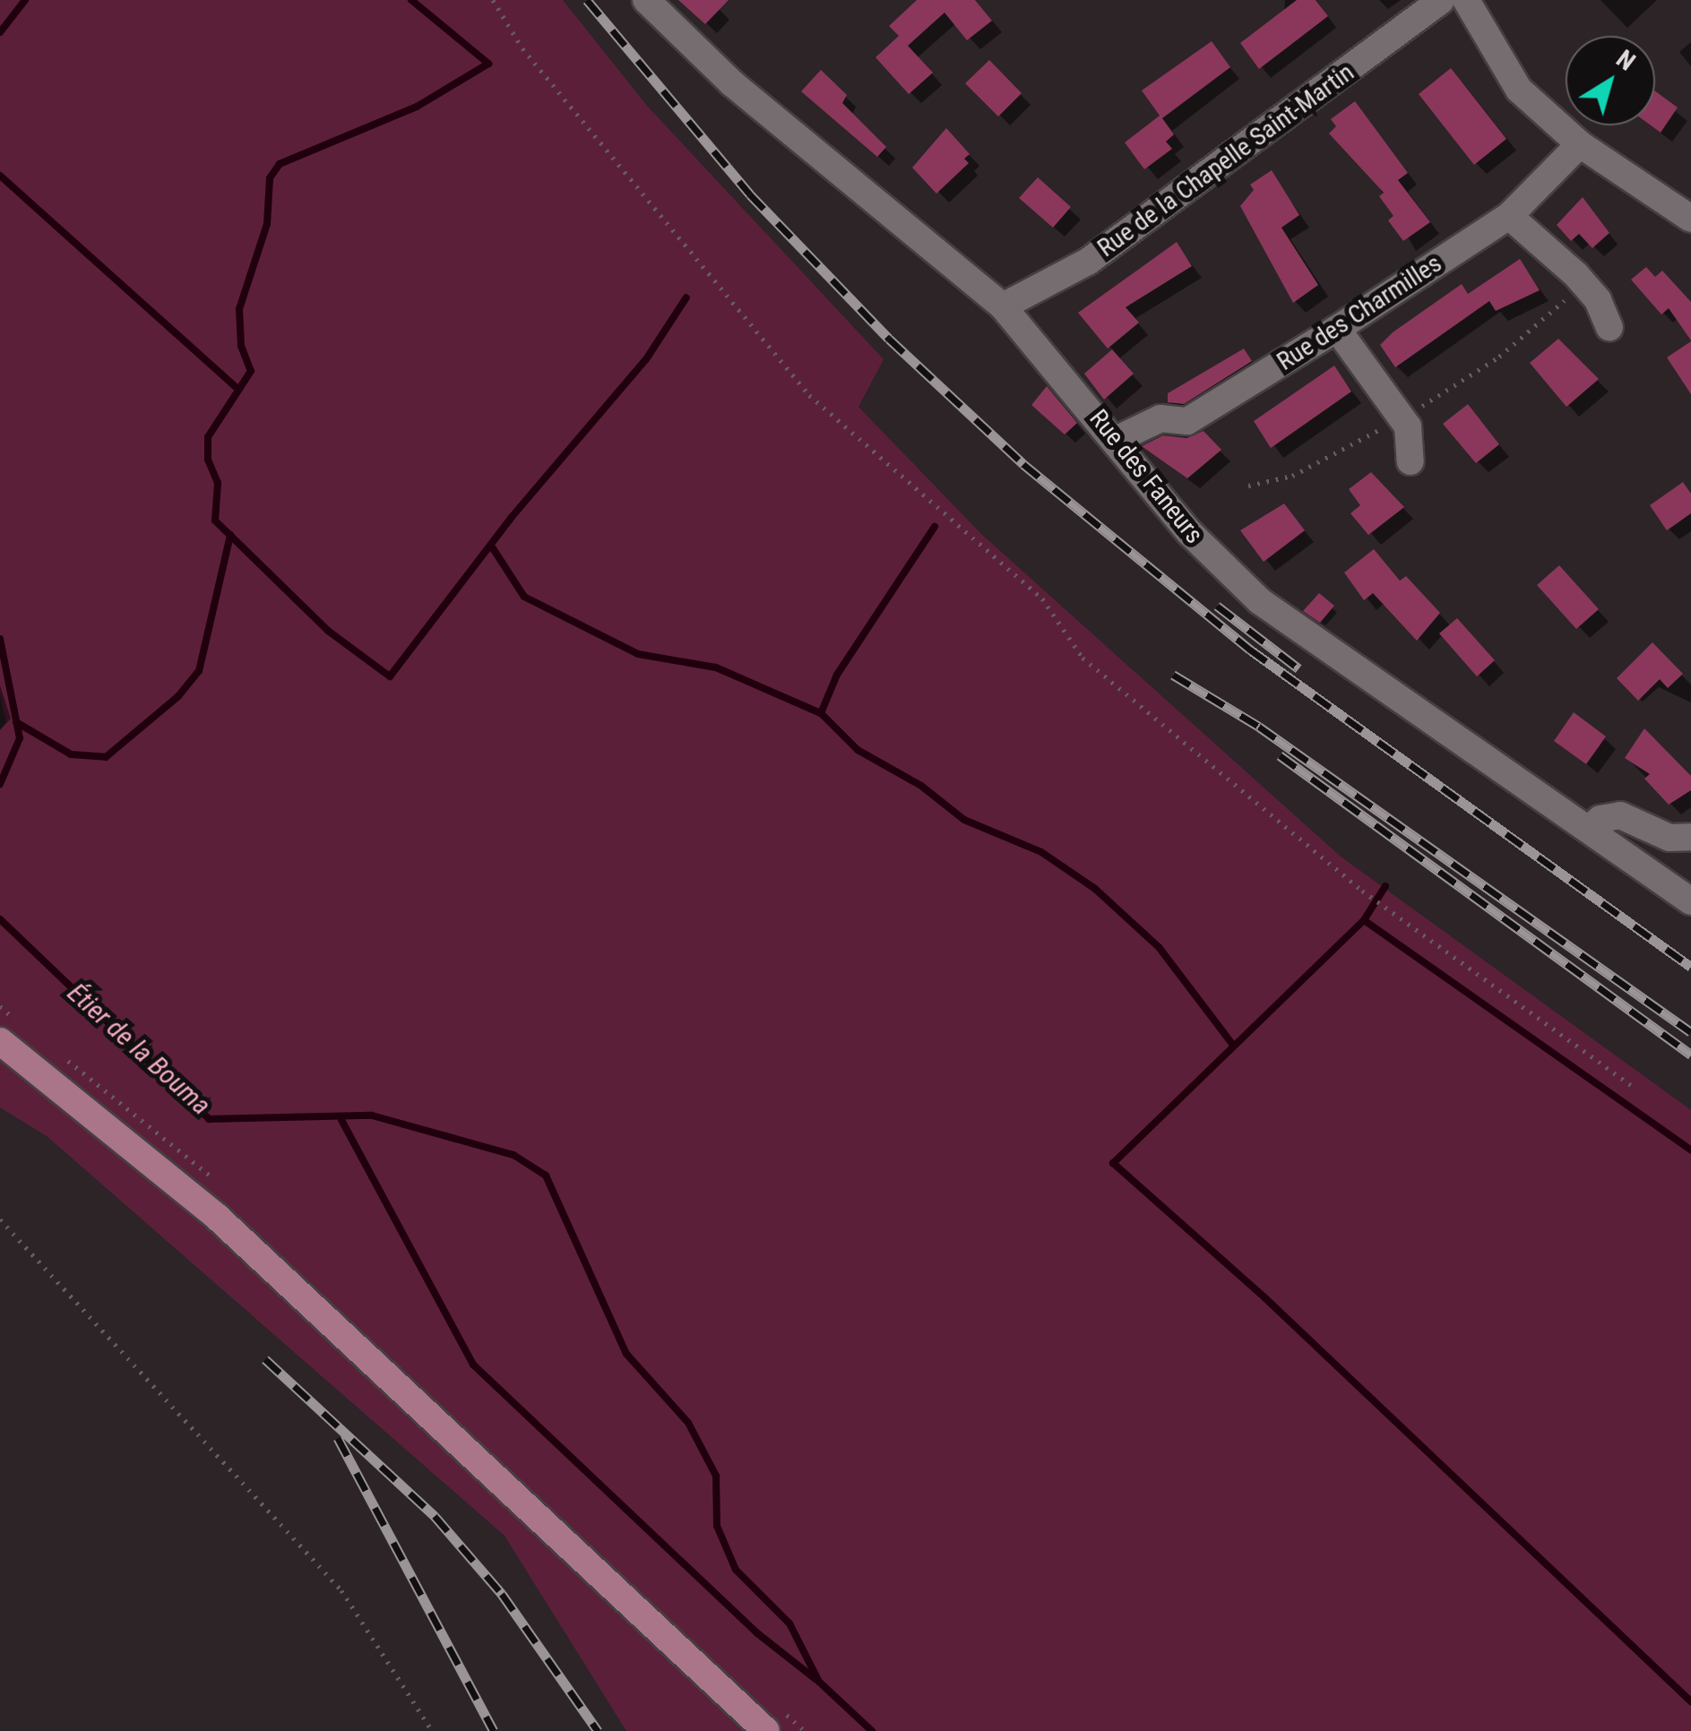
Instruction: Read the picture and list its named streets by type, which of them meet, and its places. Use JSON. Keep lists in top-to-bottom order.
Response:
{
  "streets": {
    "street": ["Rue de la Chapelle Saint-Martin", "Rue des Charmilles", "Rue des Faneurs"]
  },
  "crossings": [
    ["Rue de la Chapelle Saint-Martin", "Rue des Faneurs"],
    ["Rue des Charmilles", "Rue des Faneurs"]
  ],
  "water": ["Étier de la Bouma"],
  "north": "top right"
}
